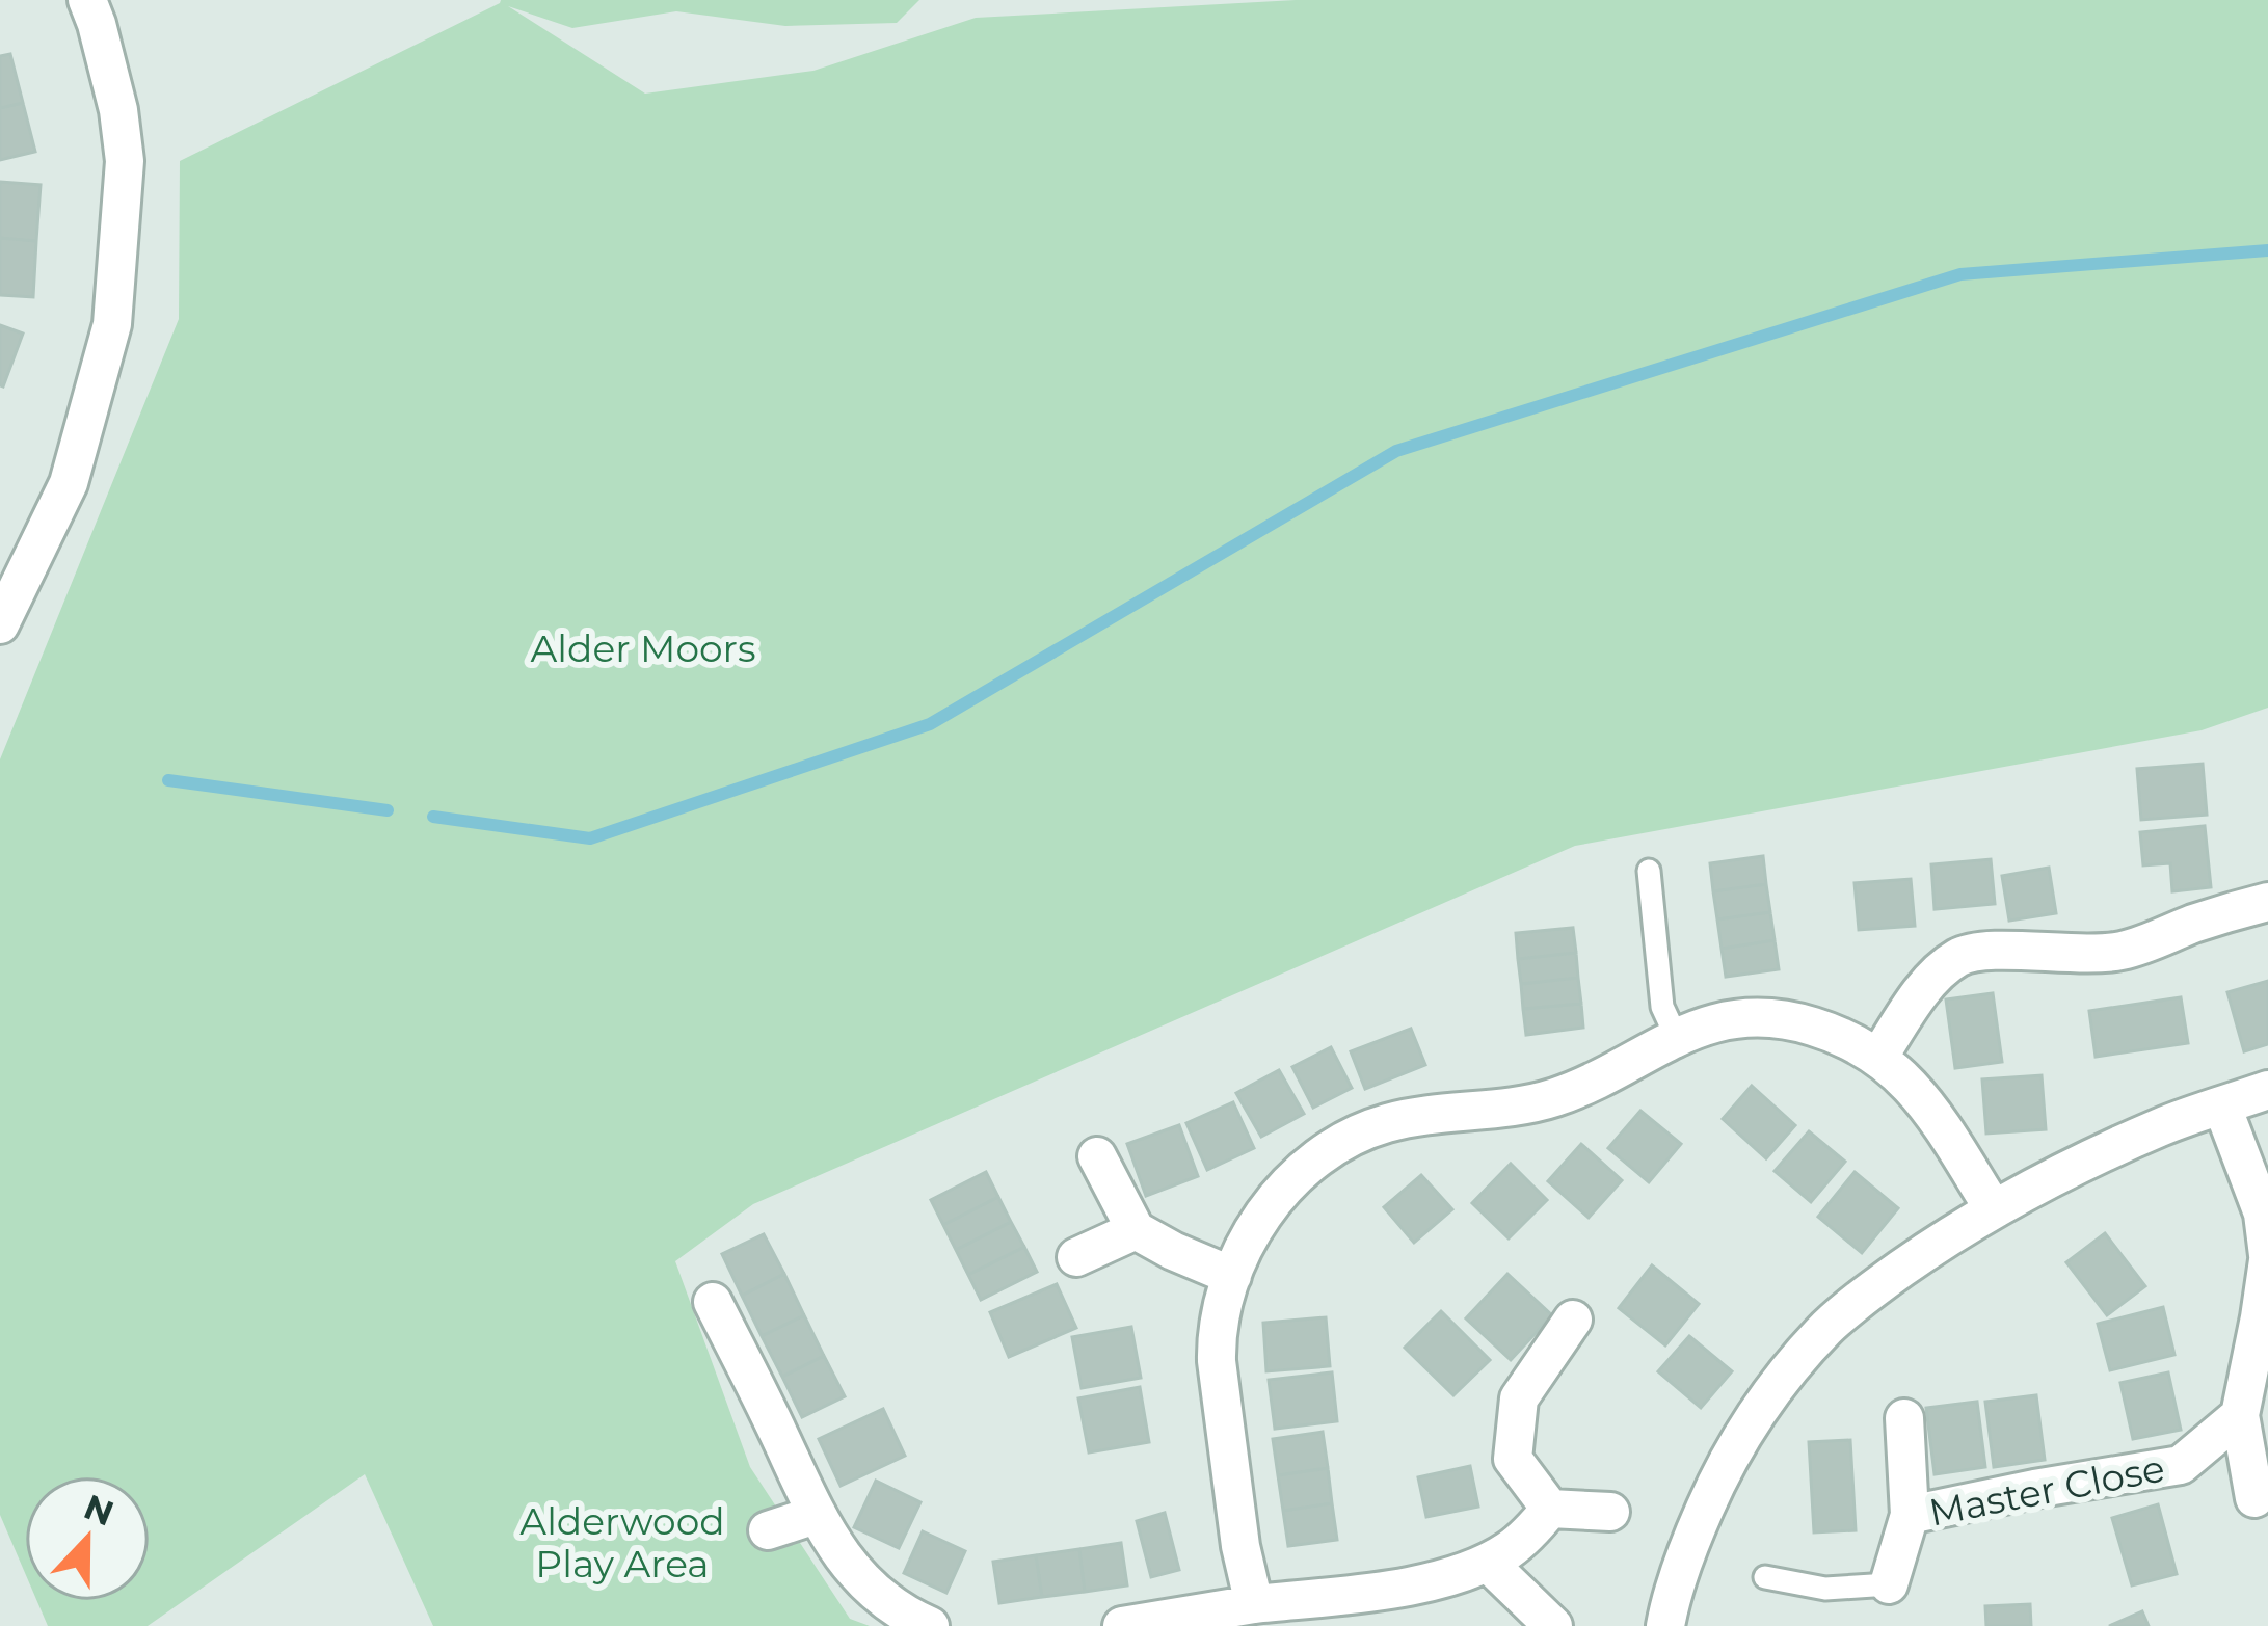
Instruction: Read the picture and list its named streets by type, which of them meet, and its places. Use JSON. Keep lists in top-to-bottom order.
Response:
{
  "streets": {
    "street": ["Master Close"]
  },
  "parks": ["Alder Moors", "Alderwood Play Area"],
  "north": "top"
}
